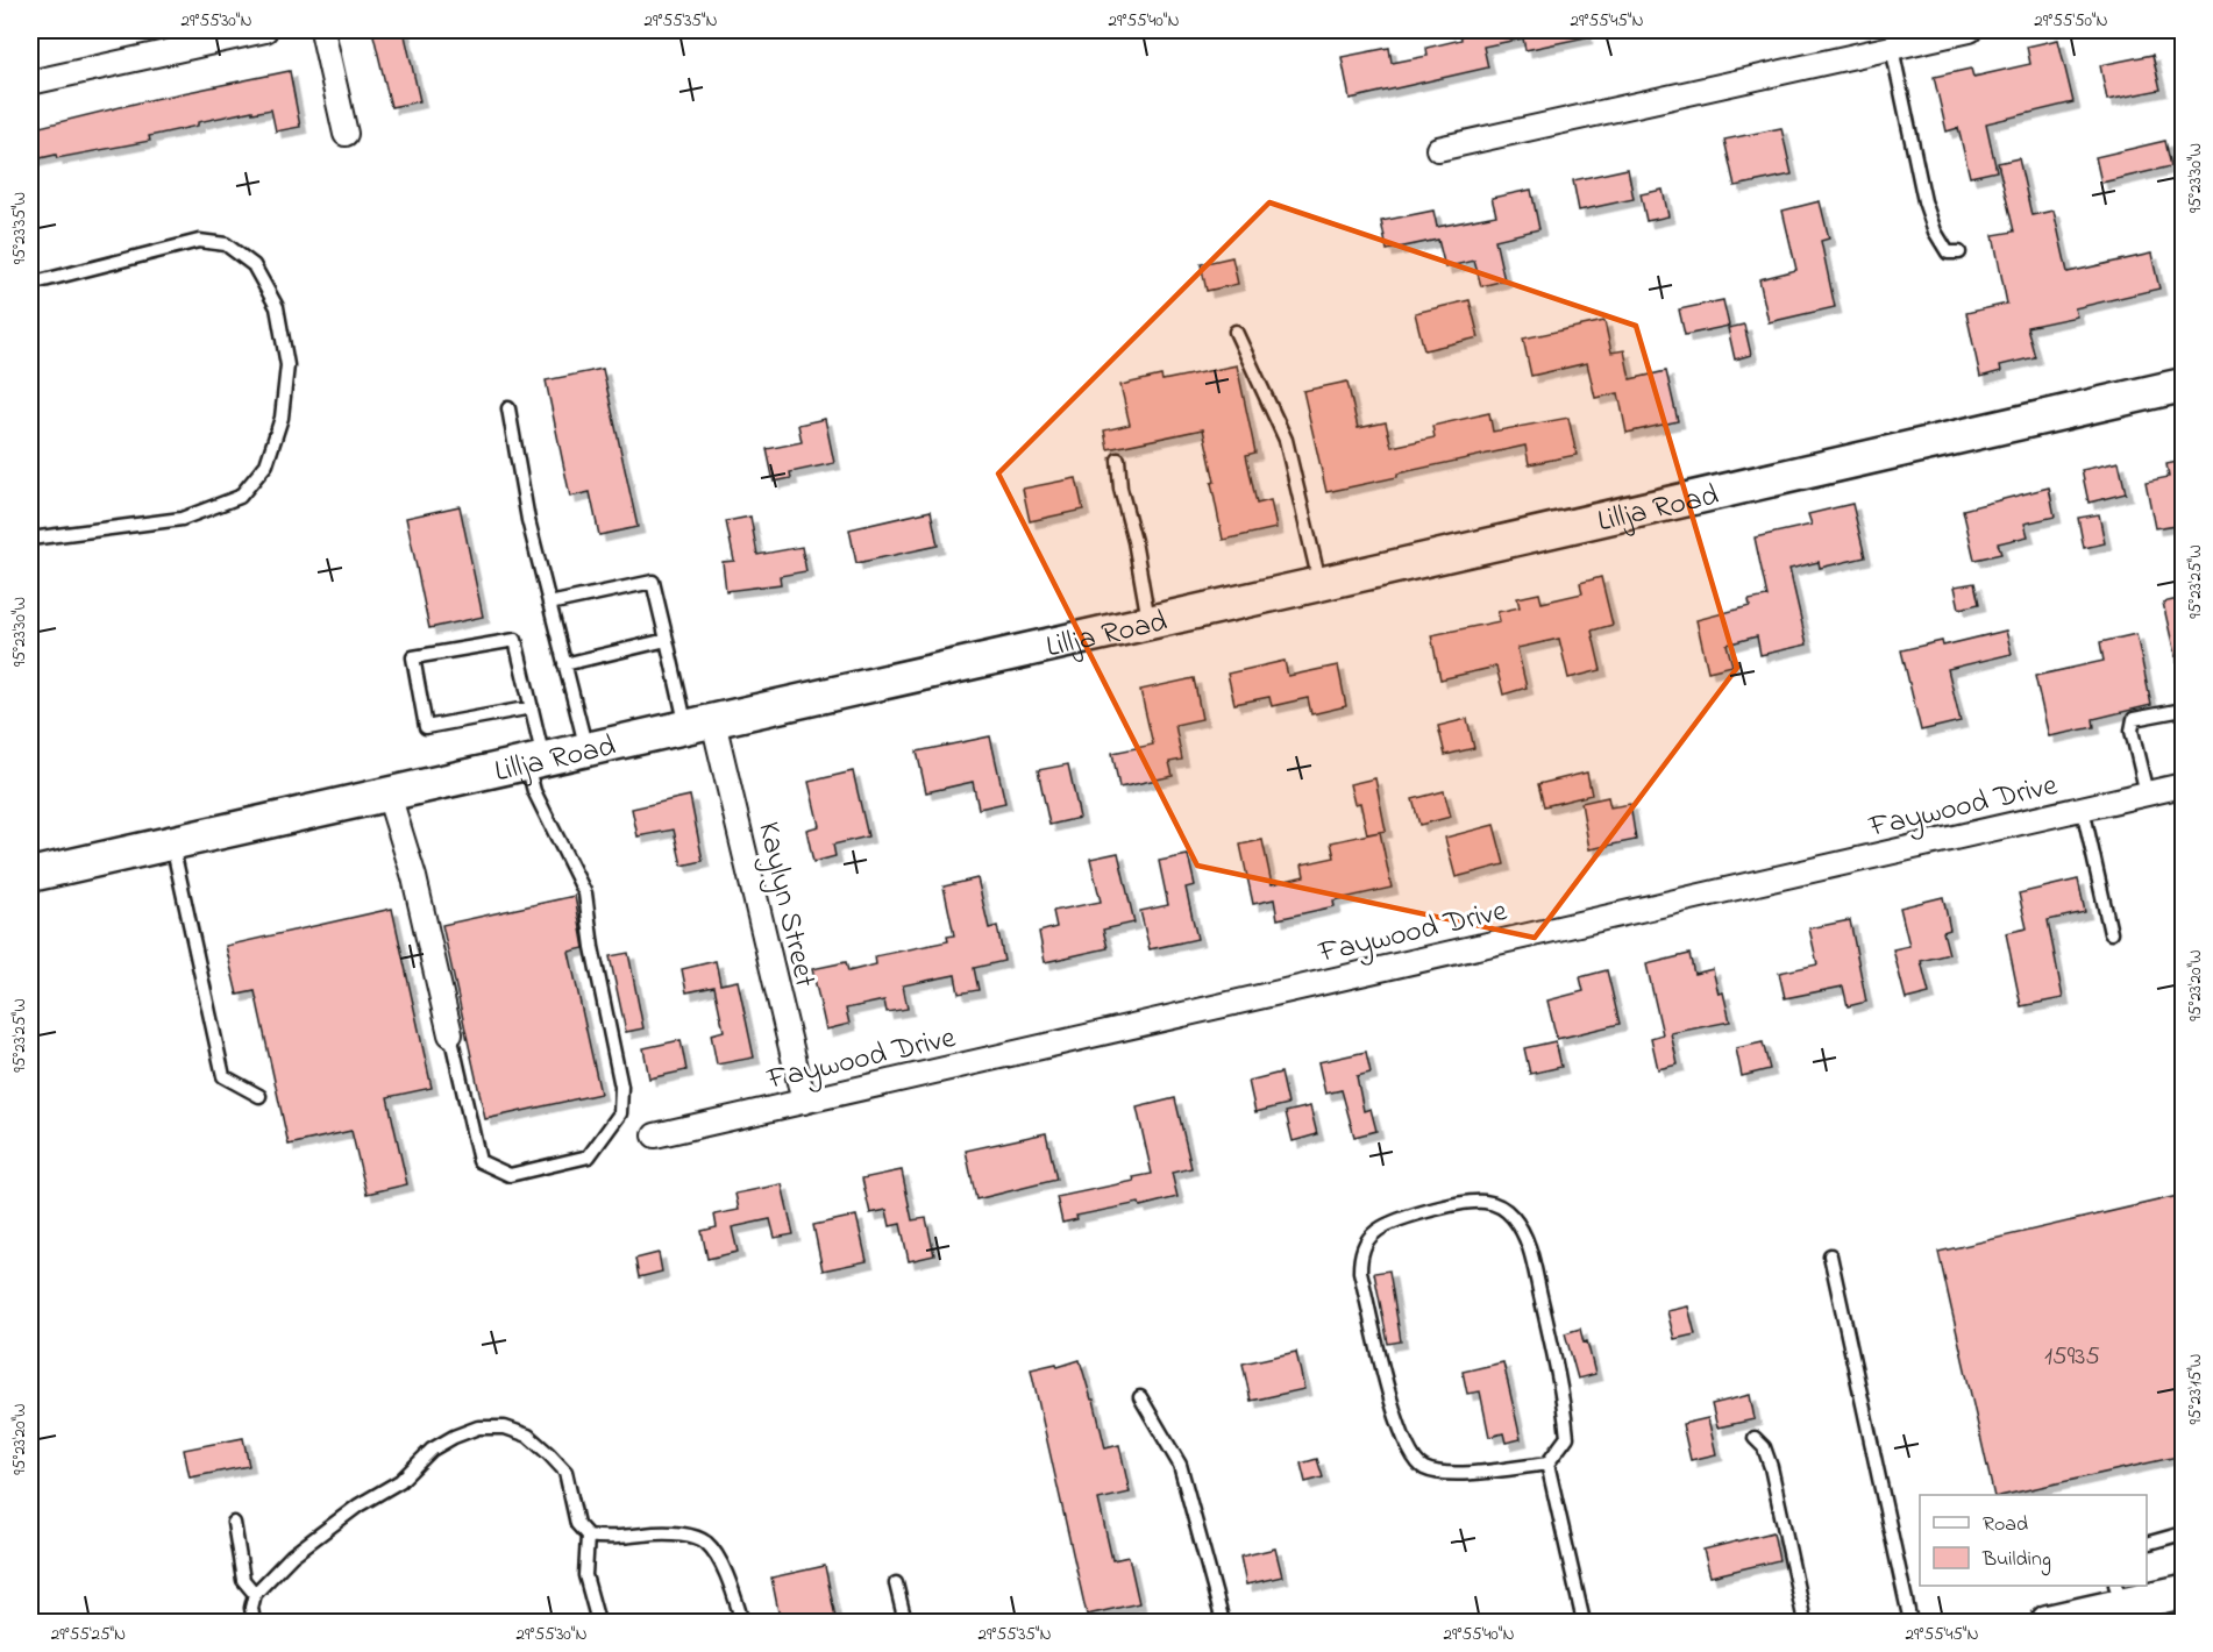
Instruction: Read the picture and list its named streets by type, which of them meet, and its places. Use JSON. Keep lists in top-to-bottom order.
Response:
{
  "streets": {
    "street": ["Lillja Road", "Faywood Drive", "Kaylyn Street"]
  },
  "crossings": [
    ["Lillja Road", "Kaylyn Street"],
    ["Faywood Drive", "Kaylyn Street"]
  ],
  "house_numbers": ["15935"],
  "legend": ["Road", "Building"],
  "coordinates": [
    "29°55'30\"N",
    "29°55'35\"N",
    "29°55'40\"N",
    "29°55'45\"N",
    "29°55'50\"N",
    "95°23'30\"W",
    "95°23'35\"W",
    "95°23'25\"W",
    "95°23'20\"W",
    "95°23'15\"W",
    "29°55'25\"N"
  ]
}
